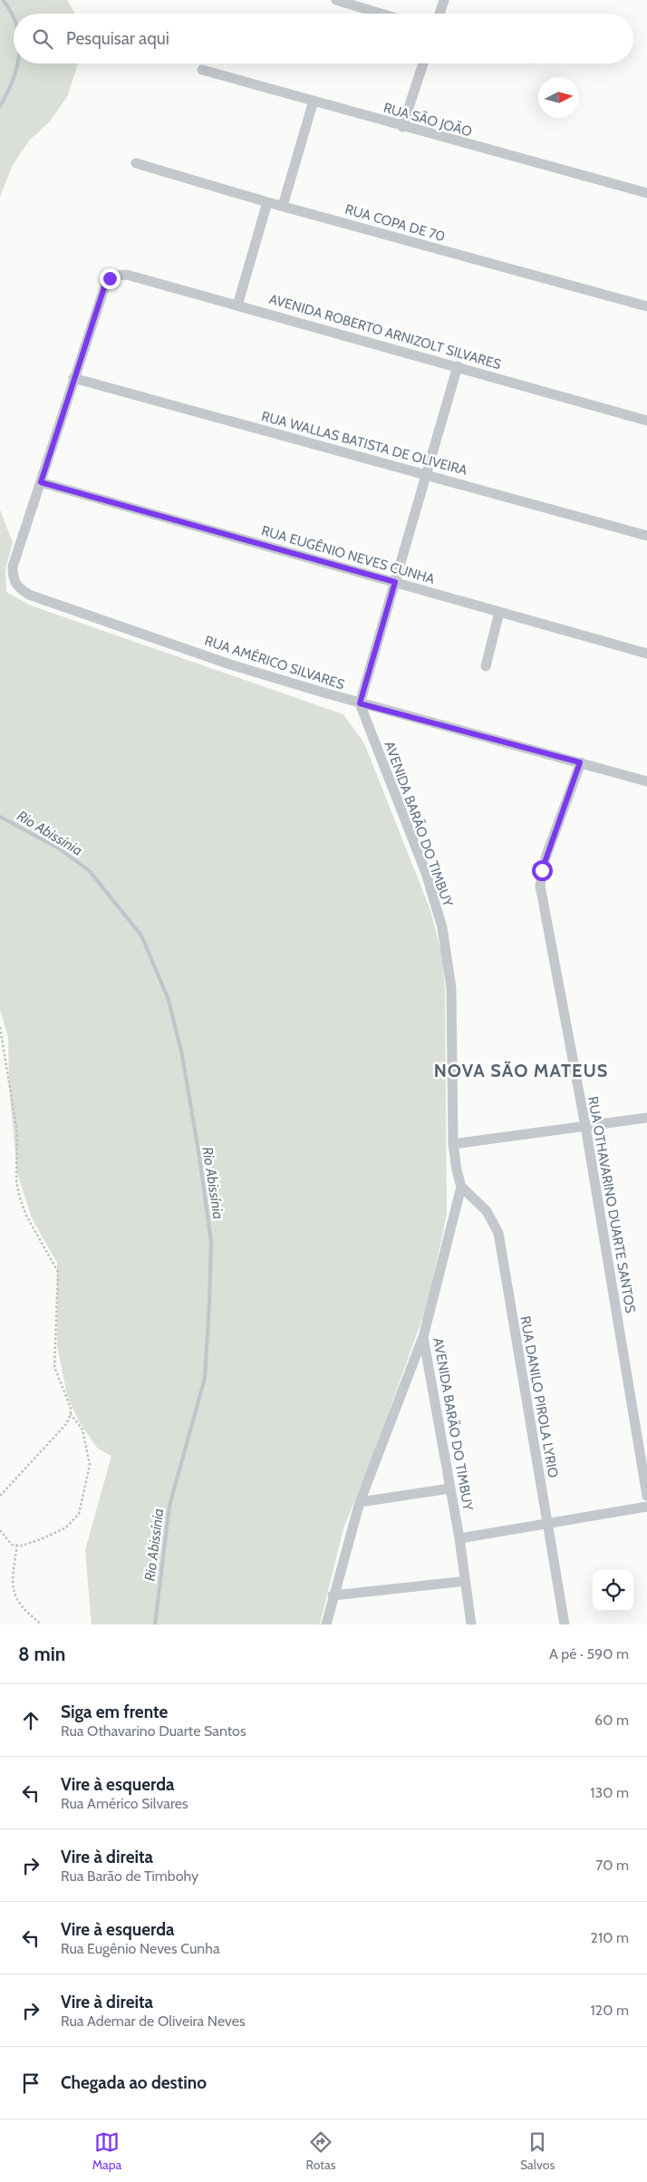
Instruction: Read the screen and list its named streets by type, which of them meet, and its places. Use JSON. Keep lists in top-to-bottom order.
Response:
{
  "streets": {
    "street": [
      "RUA SÃO JOÃO",
      "RUA COPA DE 70",
      "AVENIDA ROBERTO ARNIZOLT SILVARES",
      "RUA WALLAS BATISTA DE OLIVEIRA",
      "RUA EUGÊNIO NEVES CUNHA",
      "RUA AMÉRICO SILVARES",
      "AVENIDA BARÃO DO TIMBUY",
      "RUA OTHAVARINO DUARTE SANTOS",
      "RUA DANILO PIROLA LYRIO"
    ]
  },
  "crossings": [
    ["AVENIDA ROBERTO ARNIZOLT SILVARES", "RUA WALLAS BATISTA DE OLIVEIRA"],
    ["RUA EUGÊNIO NEVES CUNHA", "RUA AMÉRICO SILVARES"],
    ["RUA AMÉRICO SILVARES", "AVENIDA BARÃO DO TIMBUY"],
    ["RUA AMÉRICO SILVARES", "RUA OTHAVARINO DUARTE SANTOS"],
    ["AVENIDA BARÃO DO TIMBUY", "RUA DANILO PIROLA LYRIO"]
  ],
  "districts": ["NOVA SÃO MATEUS"],
  "water": ["Rio Abissínia"],
  "north": "right",
  "page": {
    "search": "Pesquisar aqui",
    "heading": ["8 min", "A pé · 590 m"],
    "list": [
      ["Siga em frente", "Rua Othavarino Duarte Santos", "60 m"],
      ["Vire à esquerda", "Rua Américo Silvares", "130 m"],
      ["Vire à direita", "Rua Barão de Timbohy", "70 m"],
      ["Vire à esquerda", "Rua Eugênio Neves Cunha", "210 m"],
      ["Vire à direita", "Rua Ademar de Oliveira Neves", "120 m"],
      "Chegada ao destino"
    ],
    "nav": ["Mapa", "Rotas", "Salvos"]
  }
}
